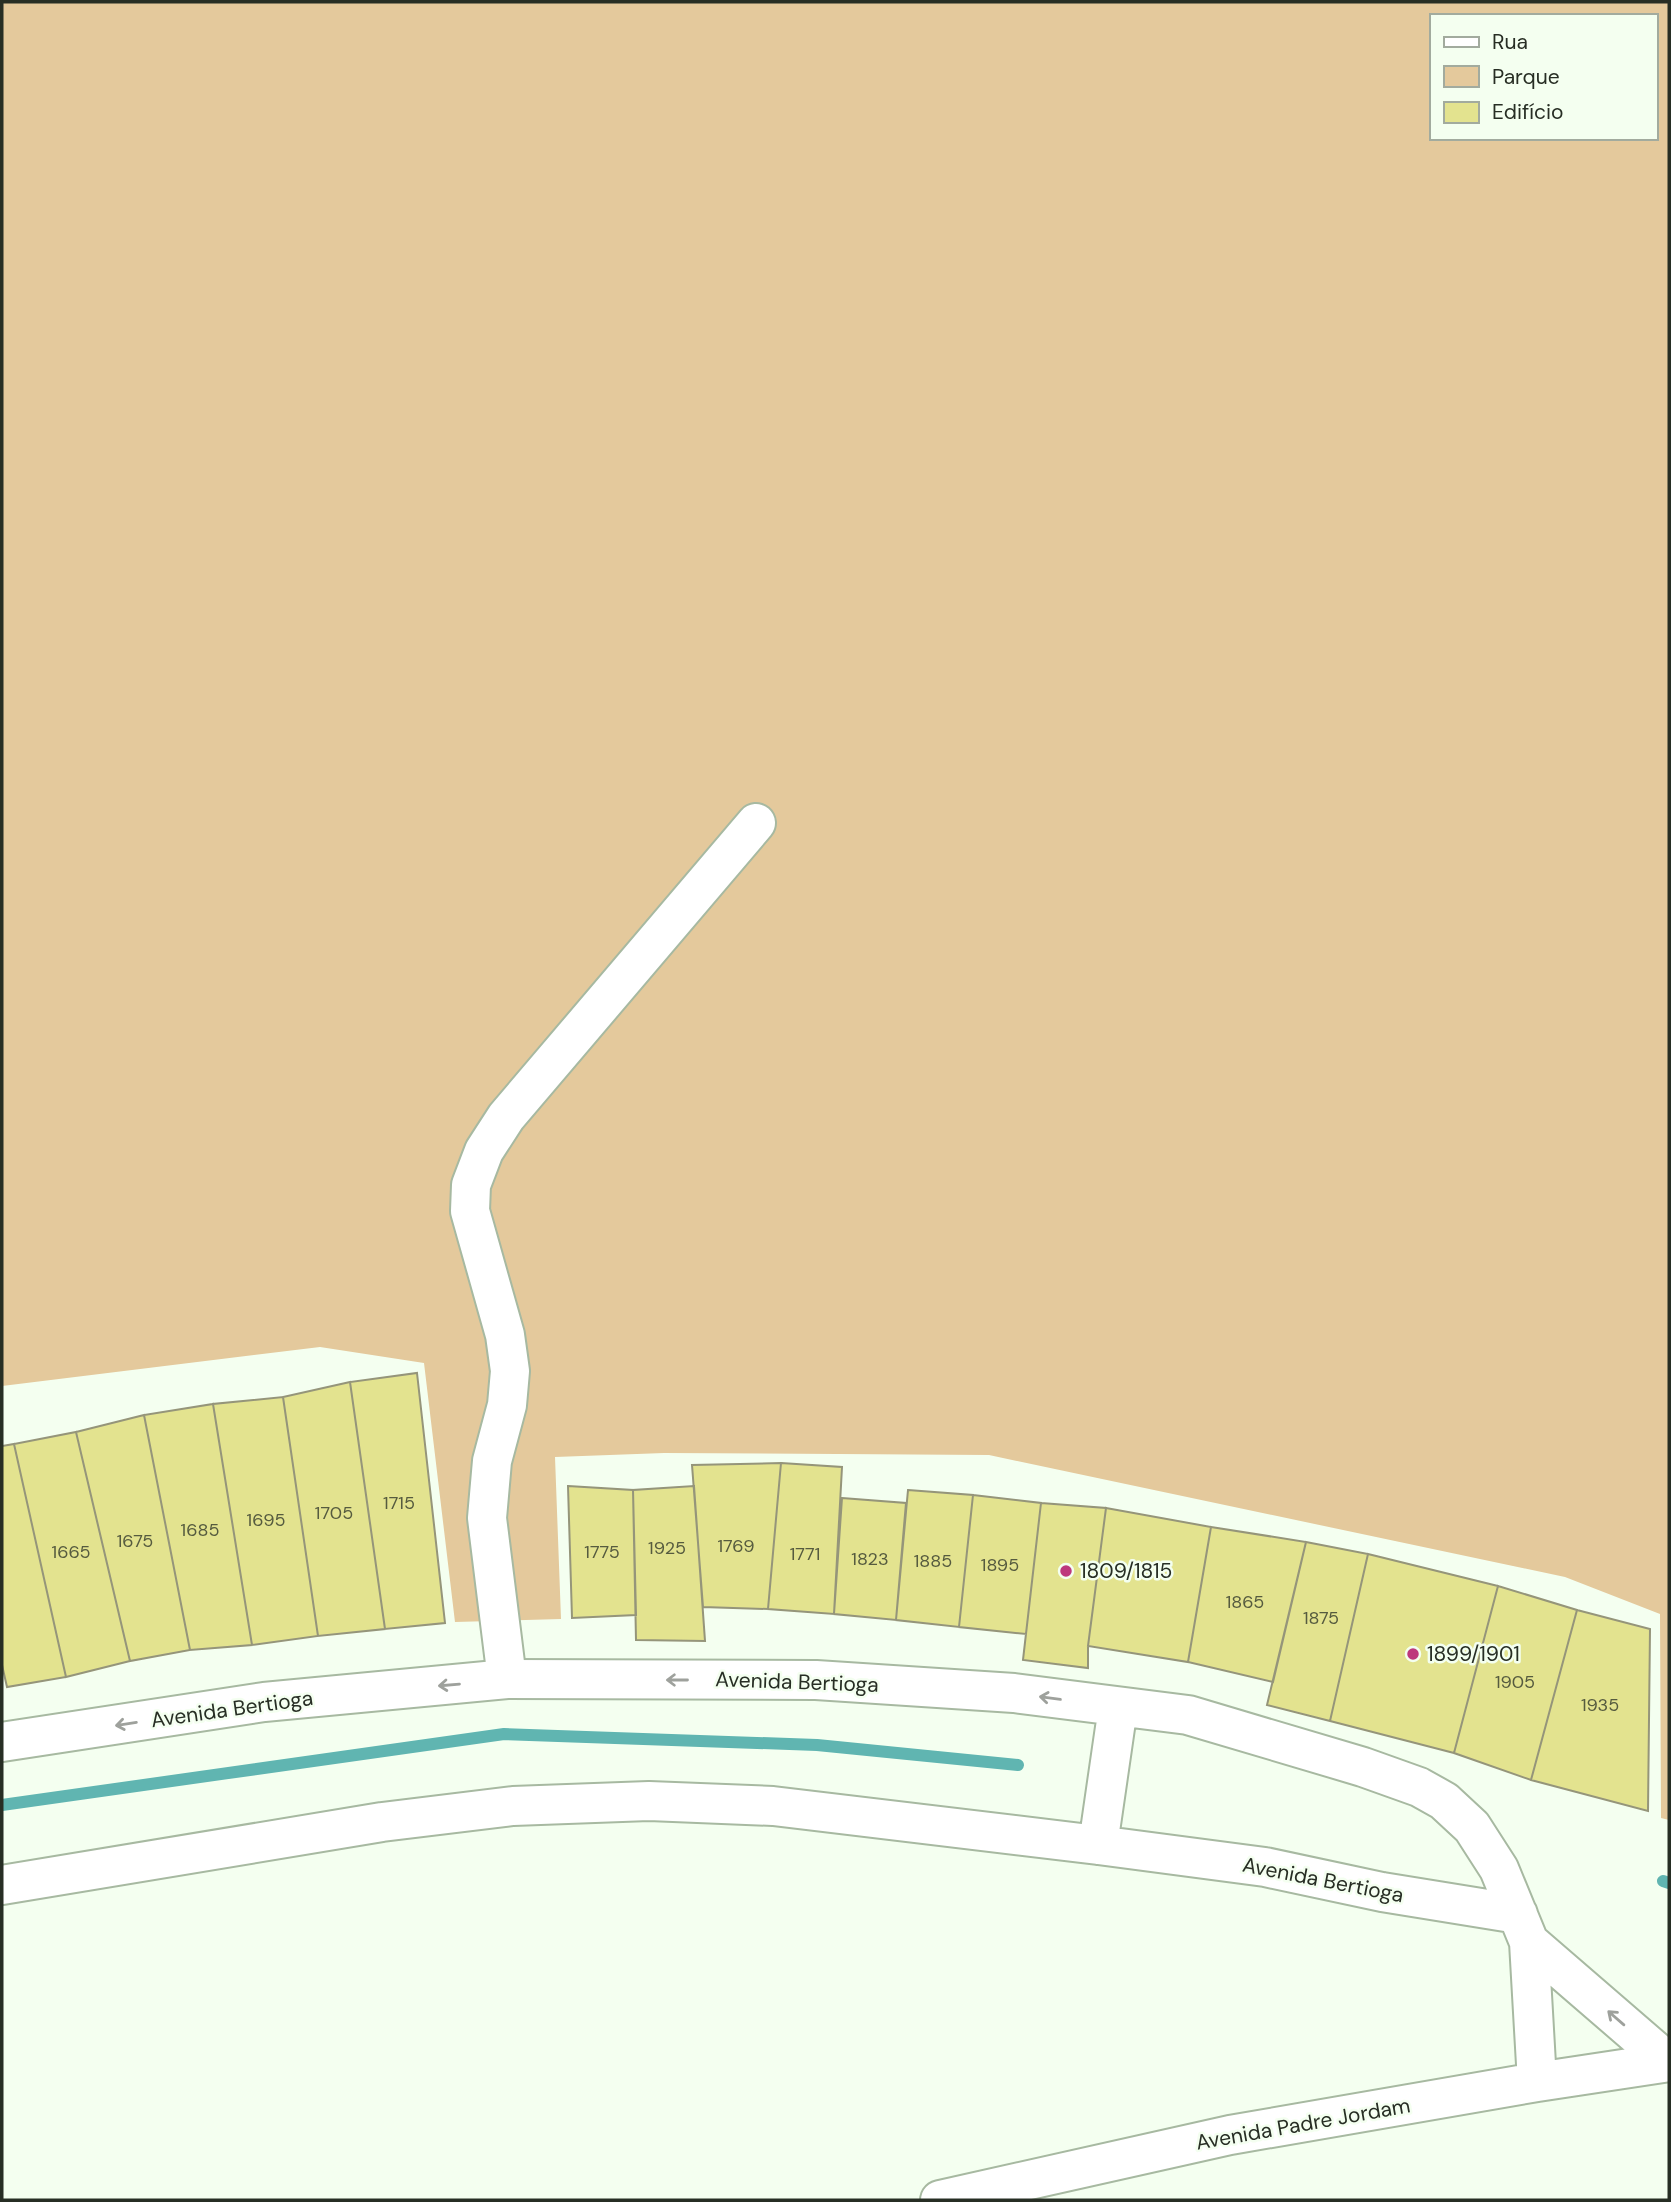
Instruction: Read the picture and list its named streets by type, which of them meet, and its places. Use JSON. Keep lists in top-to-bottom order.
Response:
{
  "streets": {
    "street": ["Avenida Bertioga", "Avenida Padre Jordam"]
  },
  "crossings": [
    ["Avenida Bertioga", "Avenida Padre Jordam"]
  ],
  "places": ["1809/1815", "1899/1901"],
  "house_numbers": [
    "1715",
    "1705",
    "1695",
    "1685",
    "1675",
    "1769",
    "1925",
    "1665",
    "1775",
    "1771",
    "1823",
    "1885",
    "1895",
    "1865",
    "1875",
    "1905",
    "1935"
  ],
  "legend": ["Rua", "Parque", "Edifício"]
}
